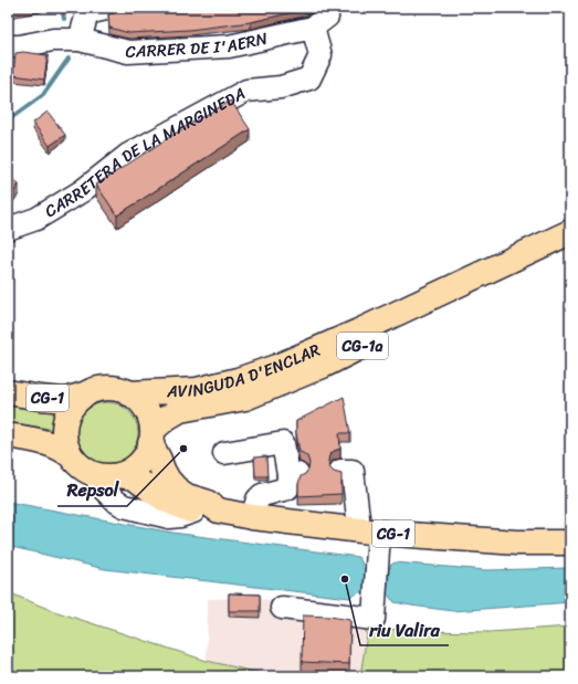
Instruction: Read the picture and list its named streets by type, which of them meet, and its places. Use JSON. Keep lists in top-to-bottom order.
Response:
{
  "streets": {
    "main road": ["CG-1a", "AVINGUDA D'ENCLAR", "CG-1"],
    "street": ["CARRER DE I'AERN", "CARRETERA DE LA MARGINEDA"]
  },
  "crossings": [
    ["CARRER DE I'AERN", "CARRETERA DE LA MARGINEDA"],
    ["AVINGUDA D'ENCLAR", "CG-1"]
  ],
  "places": ["Repsol", "riu Valira"]
}
